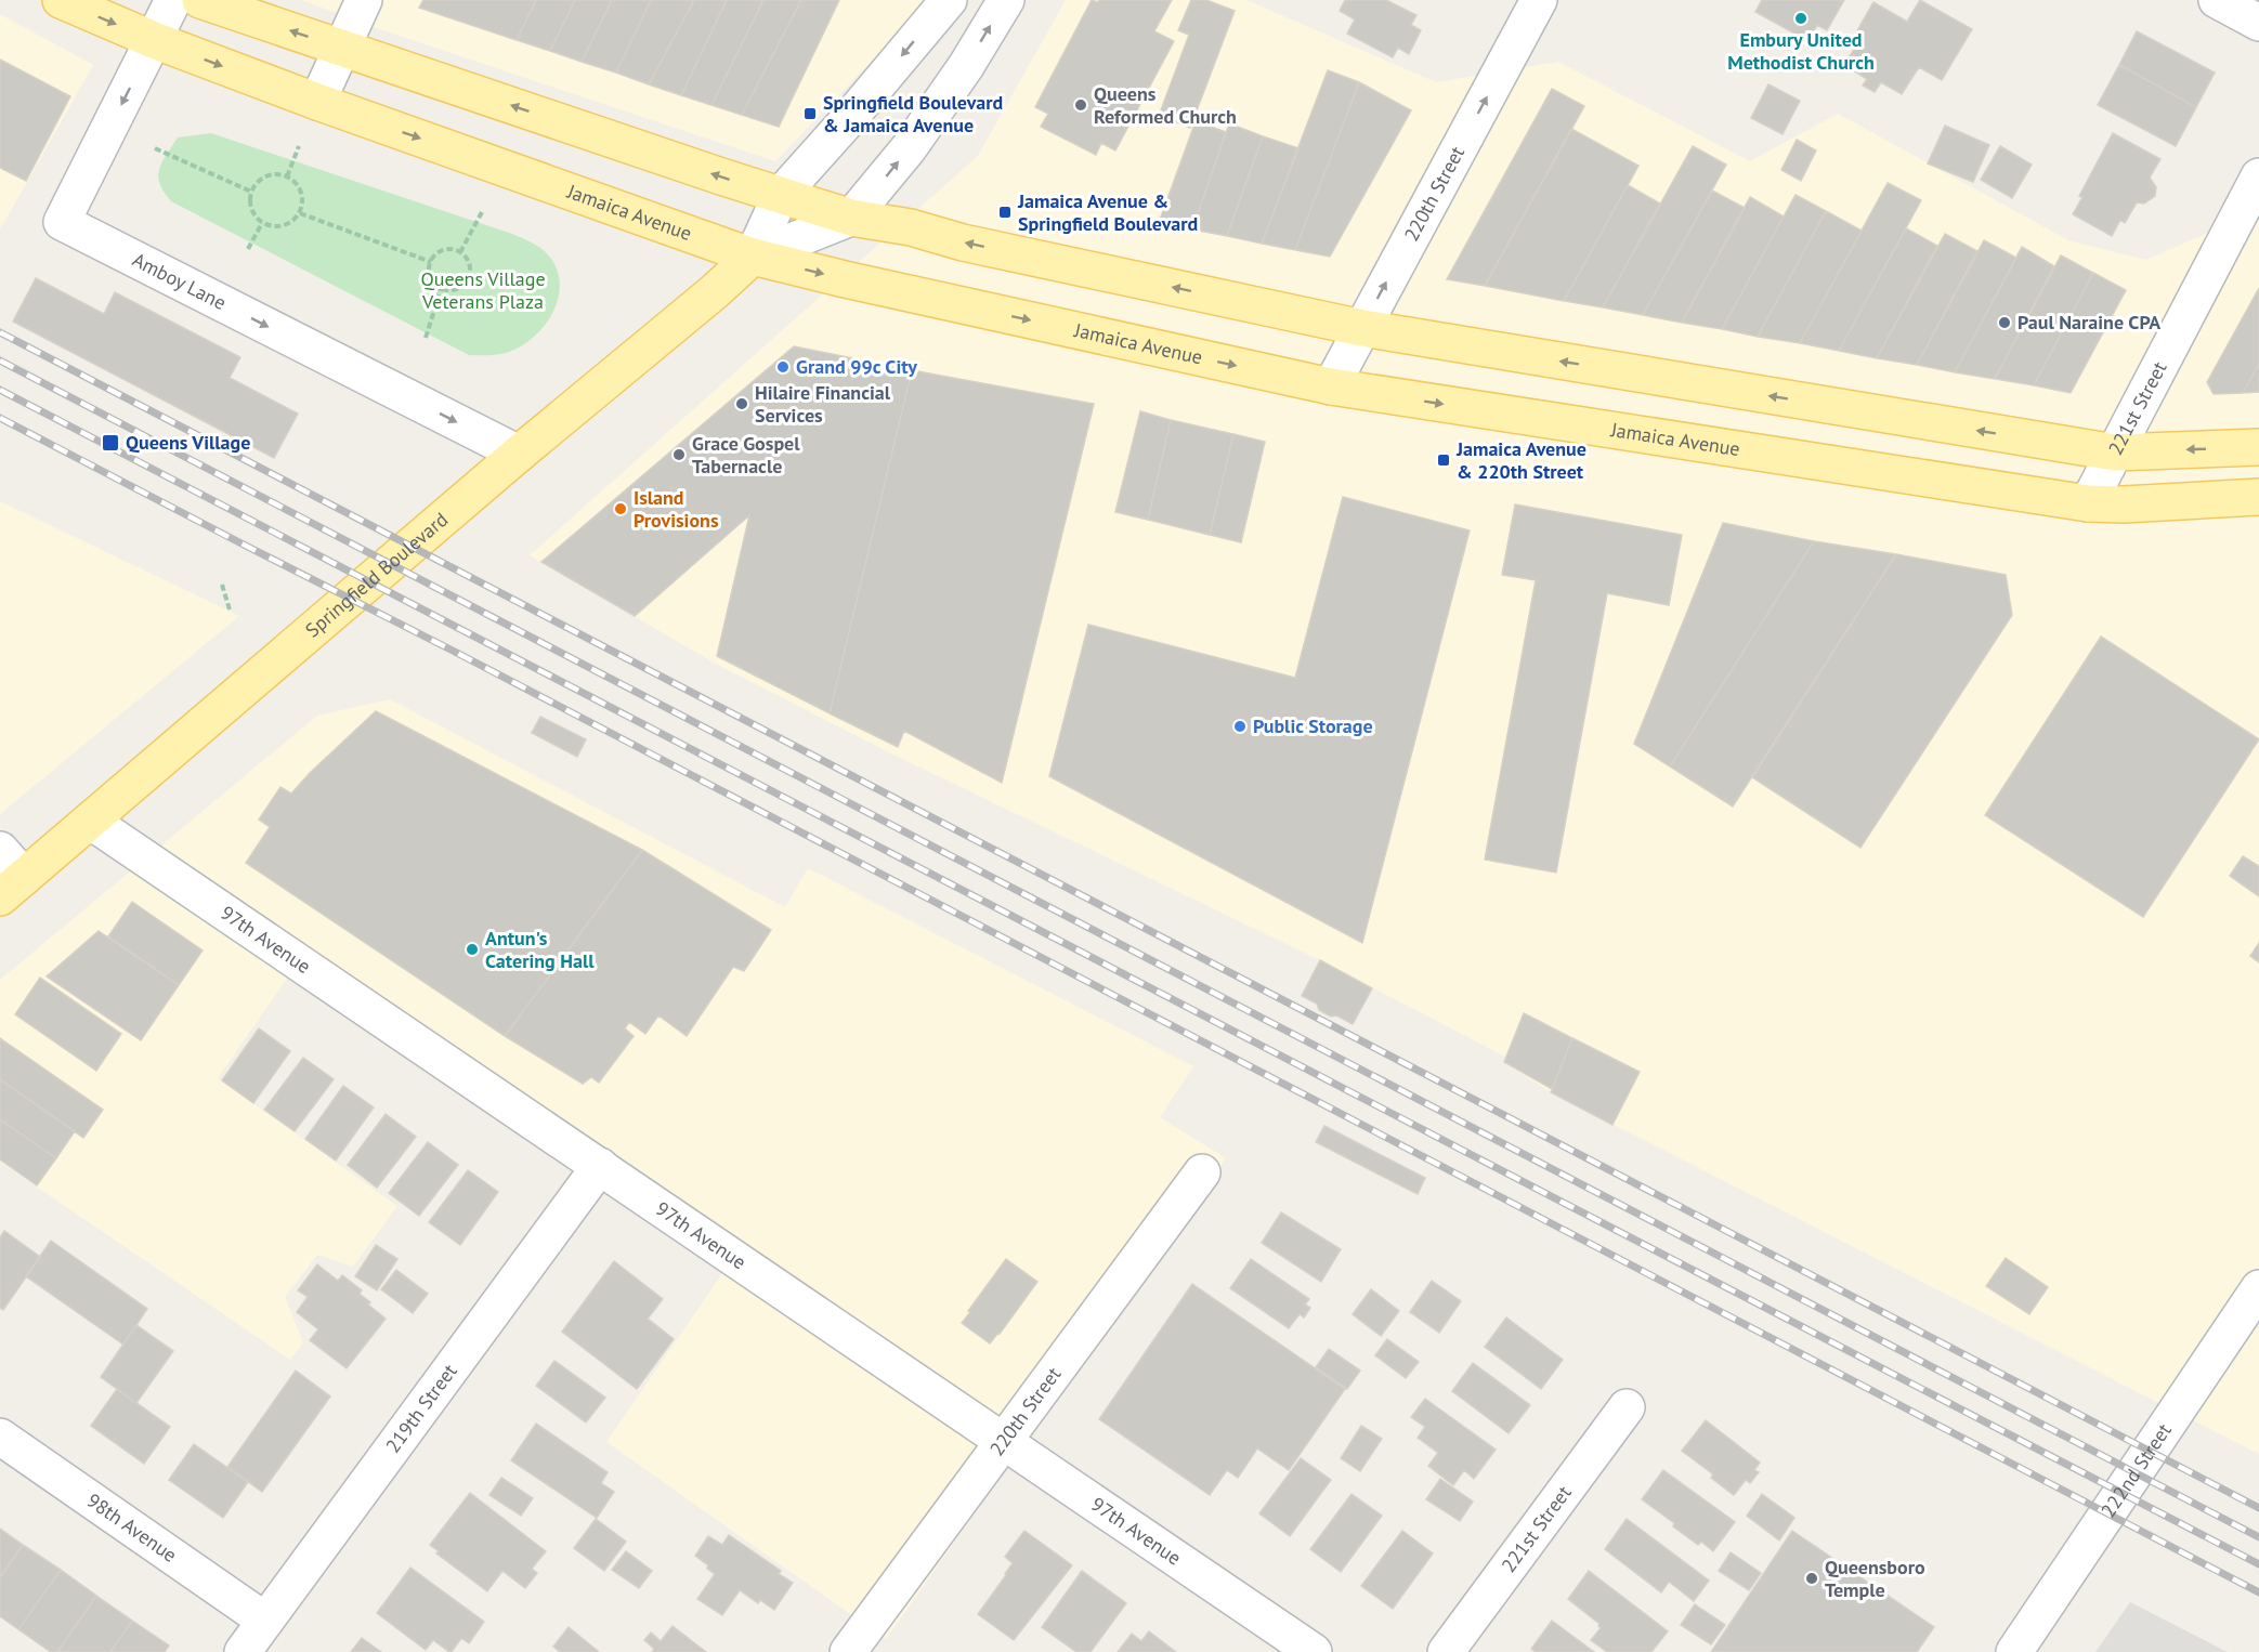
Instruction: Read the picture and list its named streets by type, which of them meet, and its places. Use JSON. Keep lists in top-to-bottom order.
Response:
{
  "streets": {
    "main road": ["Jamaica Avenue", "Springfield Boulevard"],
    "street": [
      "220th Street",
      "Amboy Lane",
      "221st Street",
      "97th Avenue",
      "219th Street",
      "222nd Street",
      "98th Avenue"
    ]
  },
  "crossings": [
    ["220th Street", "Jamaica Avenue"],
    ["220th Street", "97th Avenue"],
    ["Jamaica Avenue", "Amboy Lane"],
    ["Jamaica Avenue", "221st Street"],
    ["Jamaica Avenue", "Springfield Boulevard"],
    ["Amboy Lane", "Springfield Boulevard"],
    ["Springfield Boulevard", "97th Avenue"],
    ["97th Avenue", "219th Street"],
    ["219th Street", "98th Avenue"]
  ],
  "one_way": ["220th Street"],
  "parks": ["Queens Village Veterans Plaza"],
  "places": {
    "other": [
      "Embury United Methodist Church",
      "Queens Reformed Church",
      "Paul Naraine CPA",
      "Grand 99c City",
      "Hilaire Financial Services",
      "Grace Gospel Tabernacle",
      "Island Provisions",
      "Public Storage",
      "Antun's Catering Hall",
      "Queensboro Temple"
    ],
    "transit": [
      "Springfield Boulevard & Jamaica Avenue",
      "Jamaica Avenue & Springfield Boulevard",
      "Queens Village",
      "Jamaica Avenue & 220th Street"
    ]
  }
}
